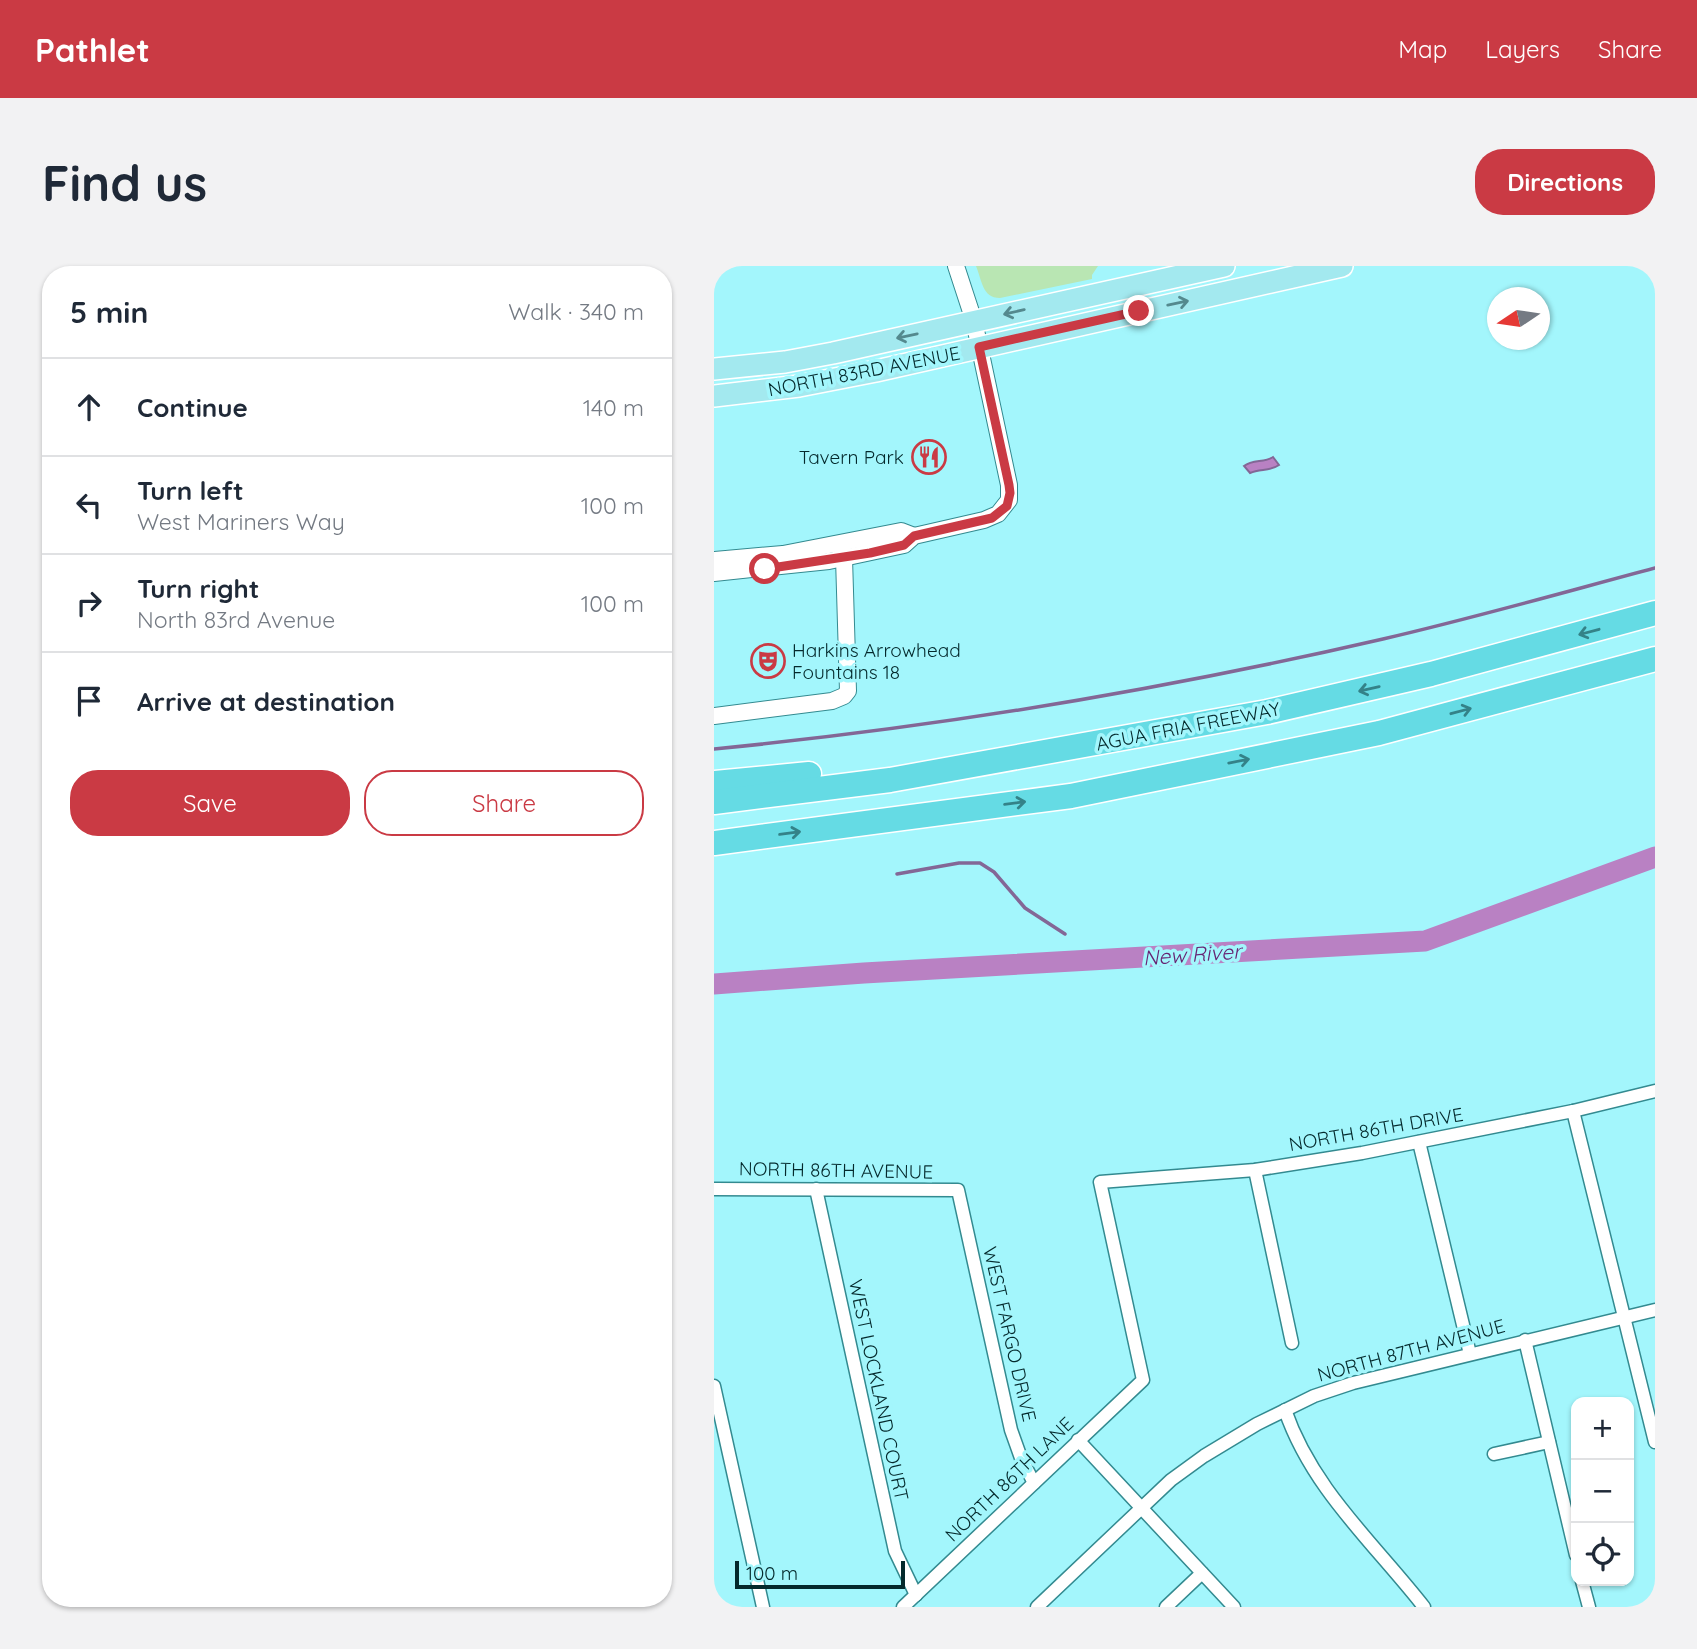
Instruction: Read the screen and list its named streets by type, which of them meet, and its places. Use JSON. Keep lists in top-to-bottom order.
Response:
{
  "streets": {
    "highway": ["AGUA FRIA FREEWAY"],
    "main road": ["NORTH 83RD AVENUE"],
    "street": [
      "NORTH 86TH DRIVE",
      "NORTH 86TH AVENUE",
      "WEST FARGO DRIVE",
      "NORTH 87TH AVENUE",
      "WEST LOCKLAND COURT",
      "NORTH 86TH LANE"
    ]
  },
  "crossings": [
    ["NORTH 86TH DRIVE", "NORTH 86TH LANE"],
    ["NORTH 86TH AVENUE", "WEST FARGO DRIVE"],
    ["NORTH 86TH AVENUE", "WEST LOCKLAND COURT"],
    ["WEST FARGO DRIVE", "NORTH 86TH LANE"],
    ["WEST LOCKLAND COURT", "NORTH 86TH LANE"]
  ],
  "water": ["New River"],
  "places": {
    "restaurant": ["Tavern Park"],
    "theatre": ["Harkins Arrowhead Fountains 18"]
  },
  "scale_bar": "100 m",
  "north": "left",
  "page": {
    "header": "Pathlet",
    "nav": ["Map", "Layers", "Share"],
    "buttons": [
      "Directions",
      ["Save", "Share"]
    ],
    "title": "Find us",
    "heading": ["5 min", "Walk · 340 m"],
    "list": [
      ["Continue", "140 m"],
      ["Turn left", "West Mariners Way", "100 m"],
      ["Turn right", "North 83rd Avenue", "100 m"],
      "Arrive at destination"
    ],
    "map_buttons": ["+", "−"],
    "scale": "100 m"
  }
}
